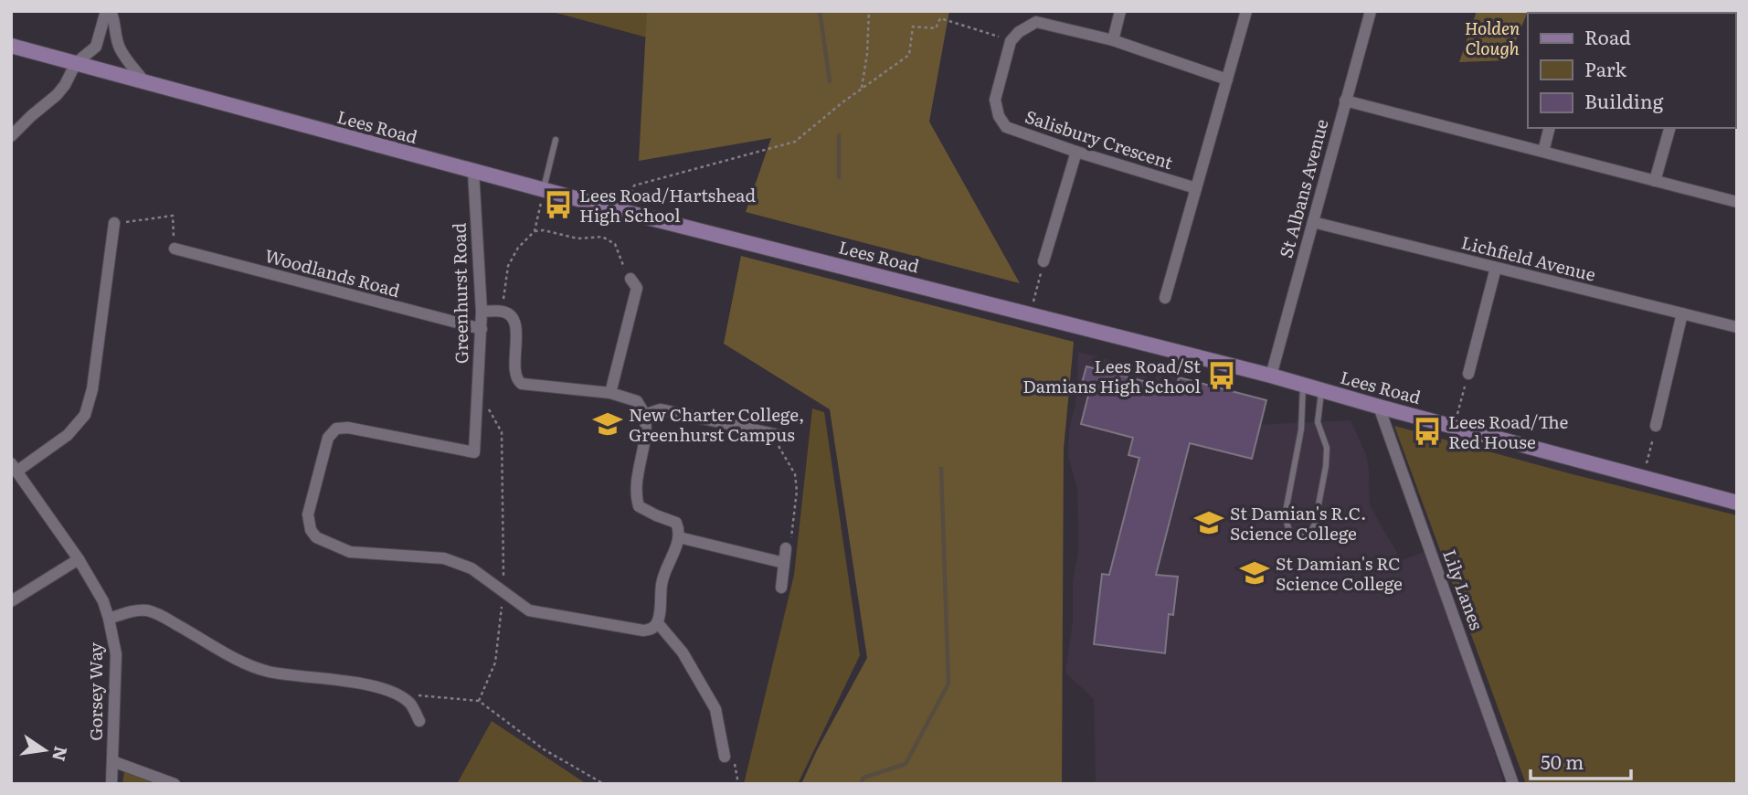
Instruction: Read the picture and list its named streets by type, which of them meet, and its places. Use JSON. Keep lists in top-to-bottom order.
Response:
{
  "streets": {
    "main road": ["Lees Road"],
    "street": [
      "Salisbury Crescent",
      "St Albans Avenue",
      "Lichfield Avenue",
      "Woodlands Road",
      "Greenhurst Road",
      "Lily Lanes",
      "Gorsey Way"
    ]
  },
  "crossings": [
    ["Lees Road", "St Albans Avenue"],
    ["Lees Road", "Greenhurst Road"],
    ["Lees Road", "Lily Lanes"],
    ["St Albans Avenue", "Lichfield Avenue"],
    ["Woodlands Road", "Greenhurst Road"]
  ],
  "parks": ["Holden Clough"],
  "places": {
    "bus stop": ["Lees Road/Hartshead High School", "Lees Road/St Damians High School", "Lees Road/The Red House"],
    "school or university": ["New Charter College, Greenhurst Campus", "St Damian's R.C. Science College", "St Damian's RC Science College"]
  },
  "legend": ["Road", "Park", "Building"],
  "scale_bar": "50 m",
  "north": "right"
}
